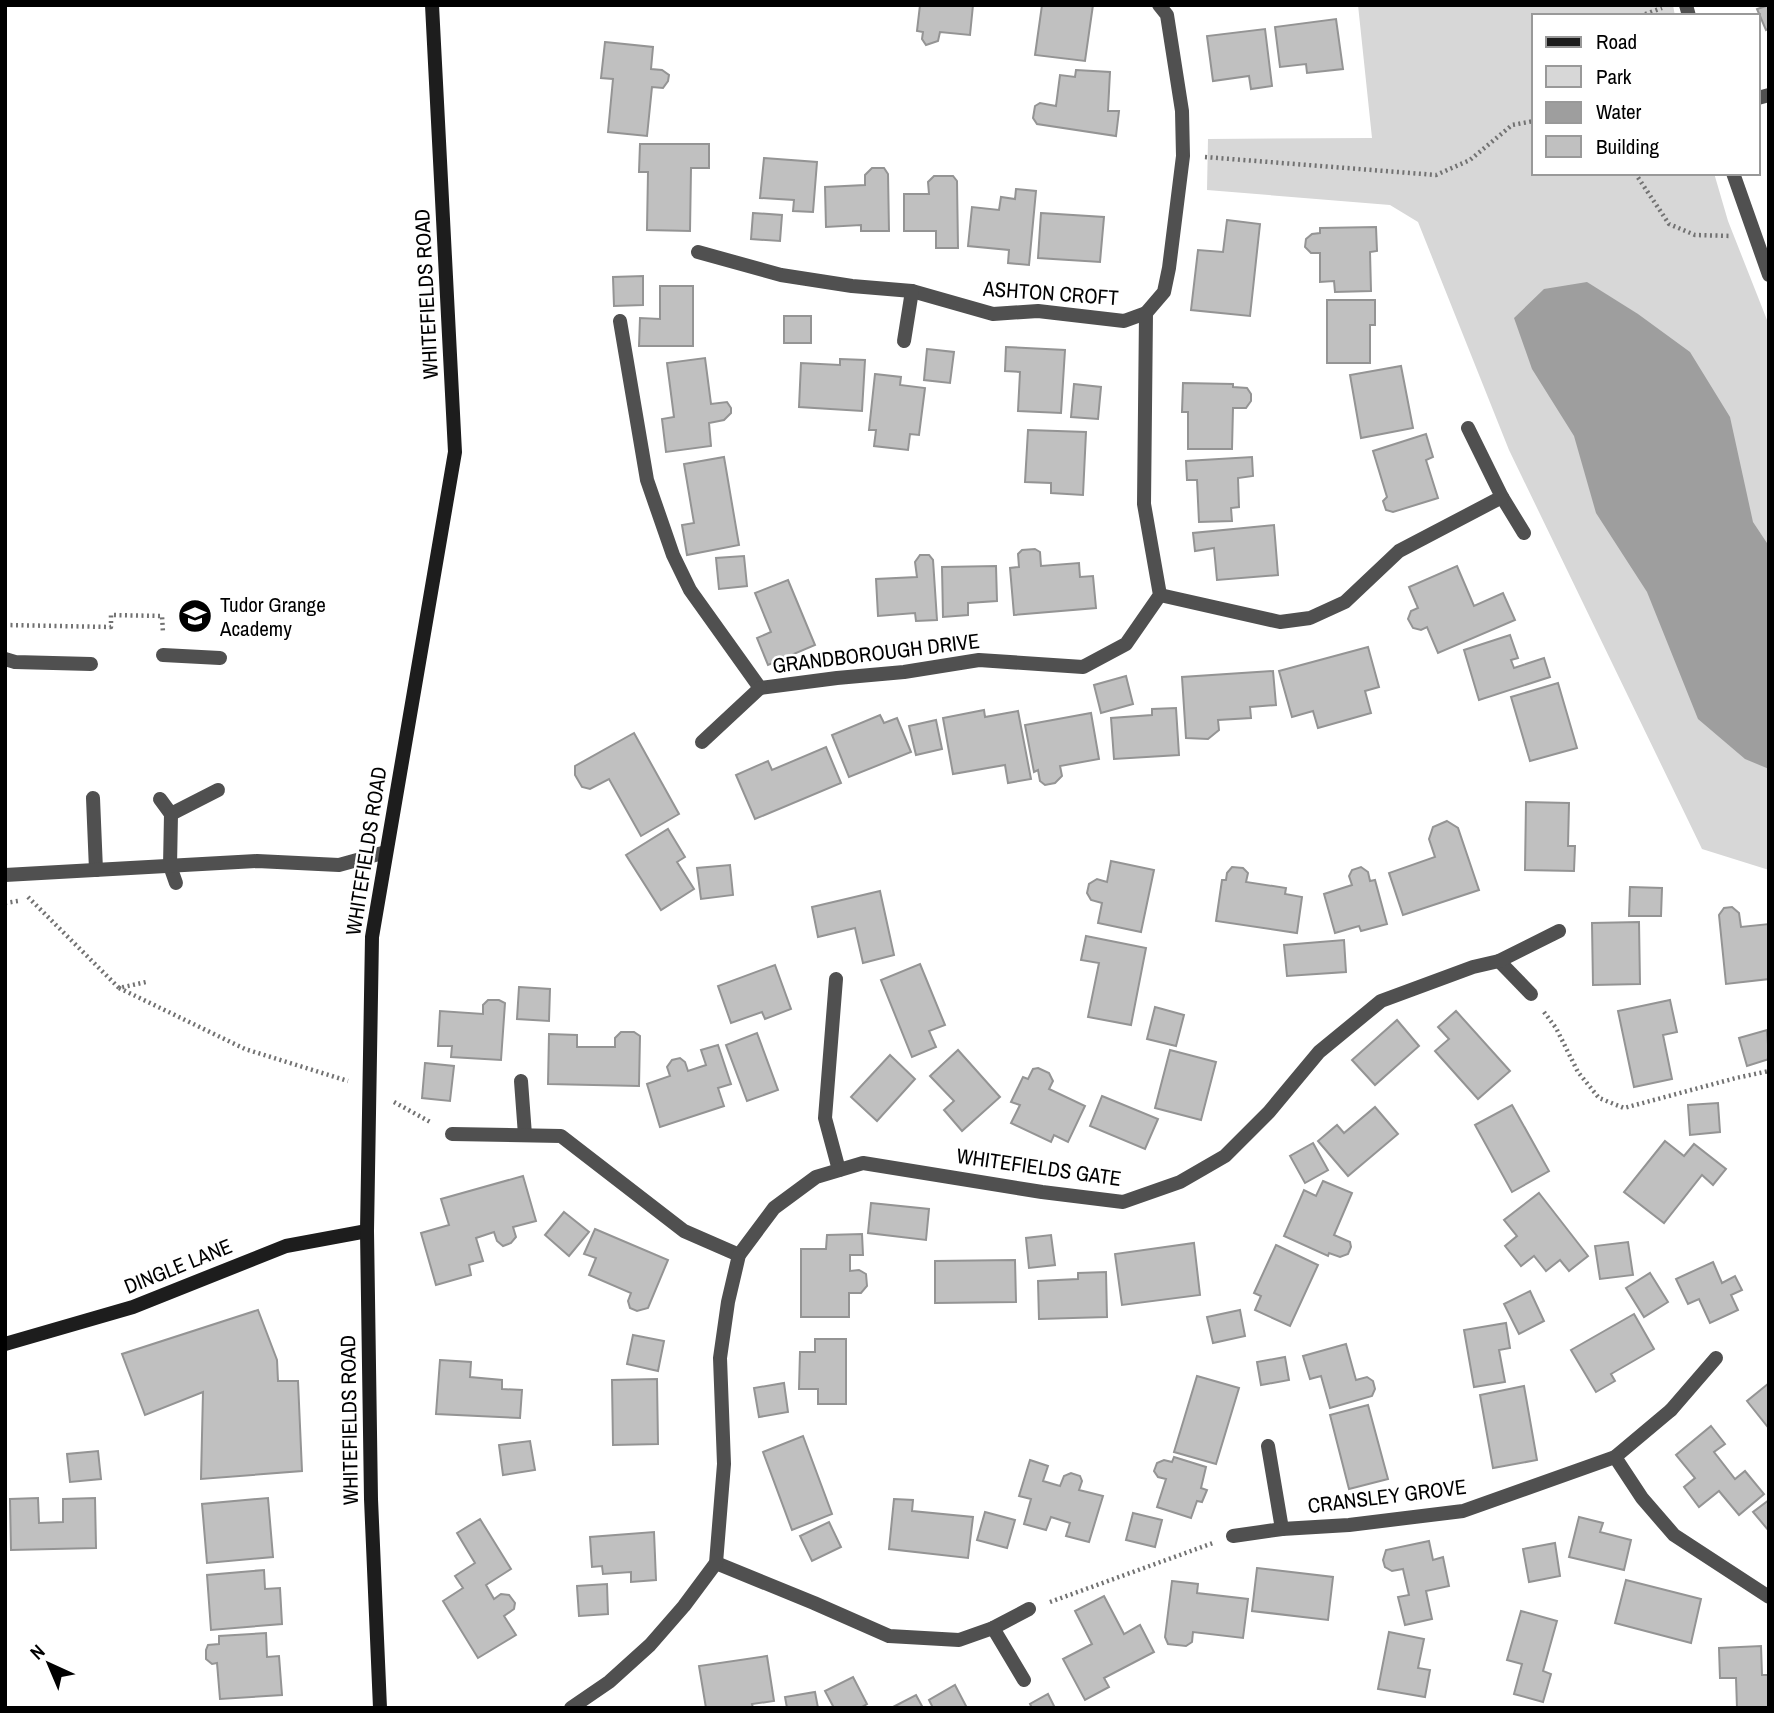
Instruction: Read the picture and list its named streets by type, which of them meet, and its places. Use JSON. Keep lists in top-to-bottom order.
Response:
{
  "streets": {
    "street": [
      "ASHTON CROFT",
      "WHITEFIELDS ROAD",
      "GRANDBOROUGH DRIVE",
      "WHITEFIELDS GATE",
      "DINGLE LANE",
      "CRANSLEY GROVE"
    ]
  },
  "crossings": [
    ["WHITEFIELDS ROAD", "DINGLE LANE"]
  ],
  "places": {
    "school or university": ["Tudor Grange Academy"]
  },
  "legend": [
    "Road",
    "Park",
    "Water",
    "Building"
  ],
  "north": "top left"
}
